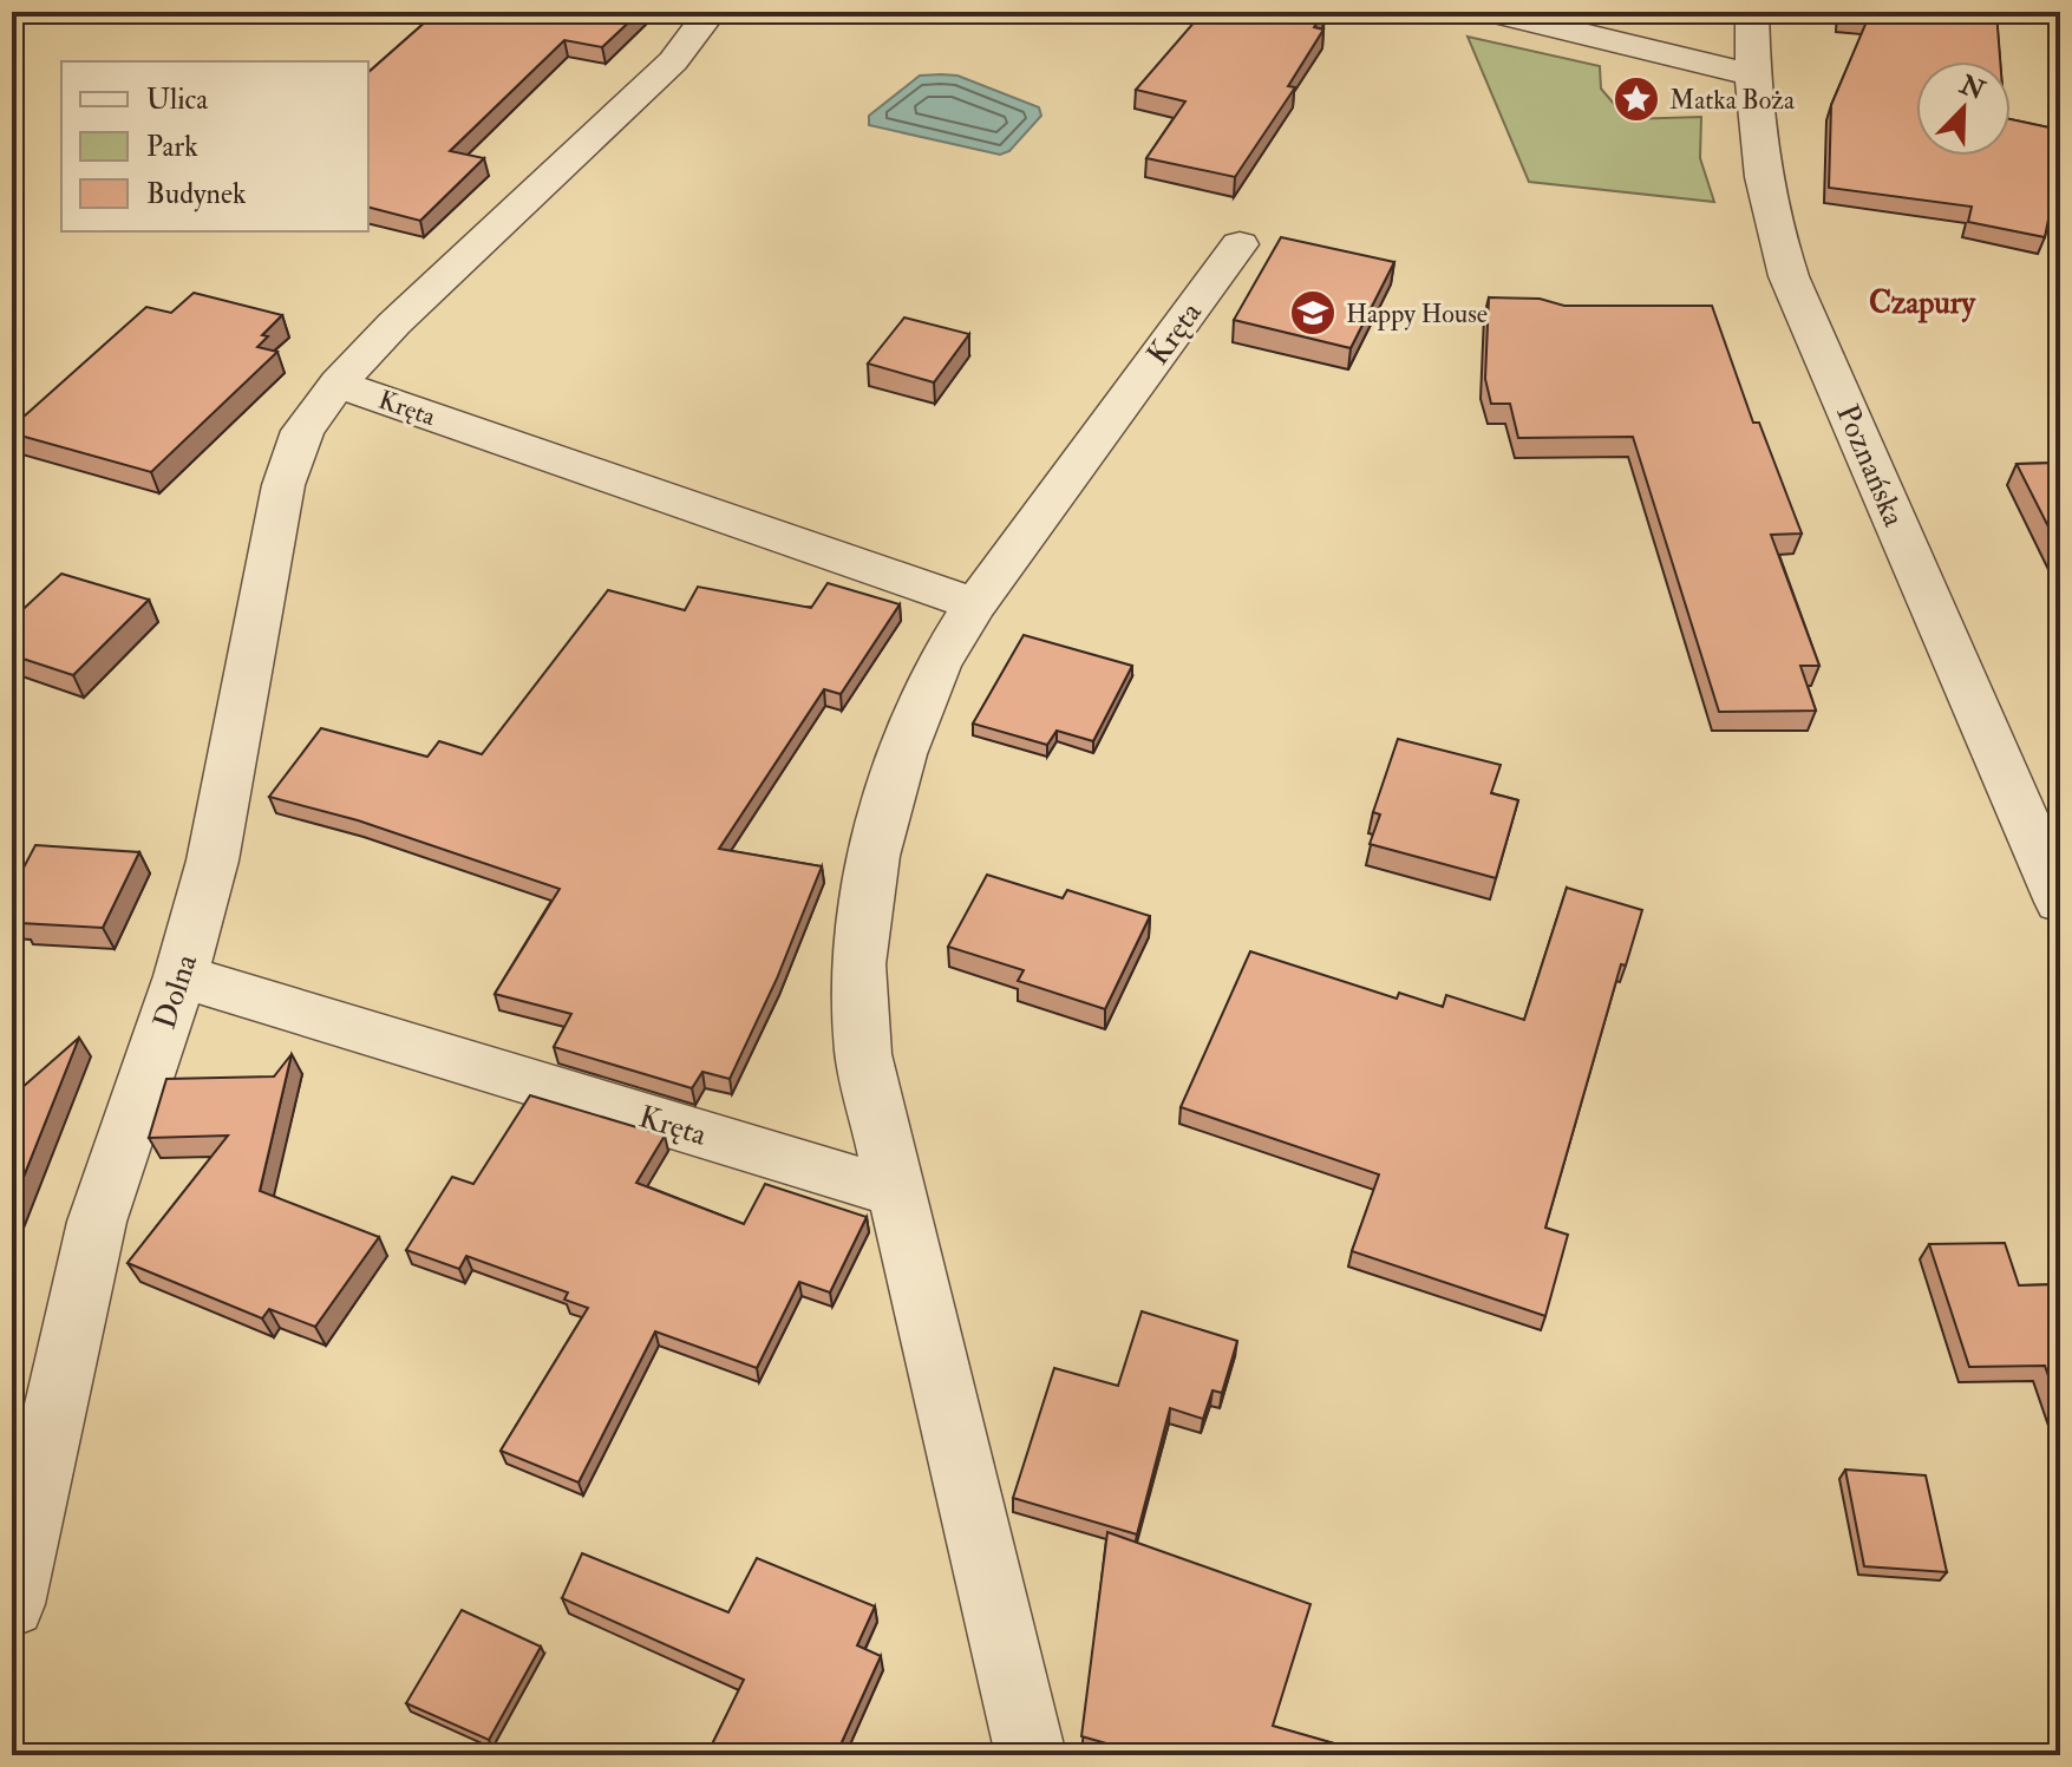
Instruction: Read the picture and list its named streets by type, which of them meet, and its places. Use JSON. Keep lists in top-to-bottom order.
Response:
{
  "streets": {
    "street": ["Kręta", "Poznańska", "Dolna"]
  },
  "crossings": [
    ["Kręta", "Dolna"]
  ],
  "districts": ["Czapury"],
  "places": {
    "place": ["Matka Boża"],
    "school or university": ["Happy House"]
  },
  "legend": ["Ulica", "Park", "Budynek"],
  "north": "top right"
}
